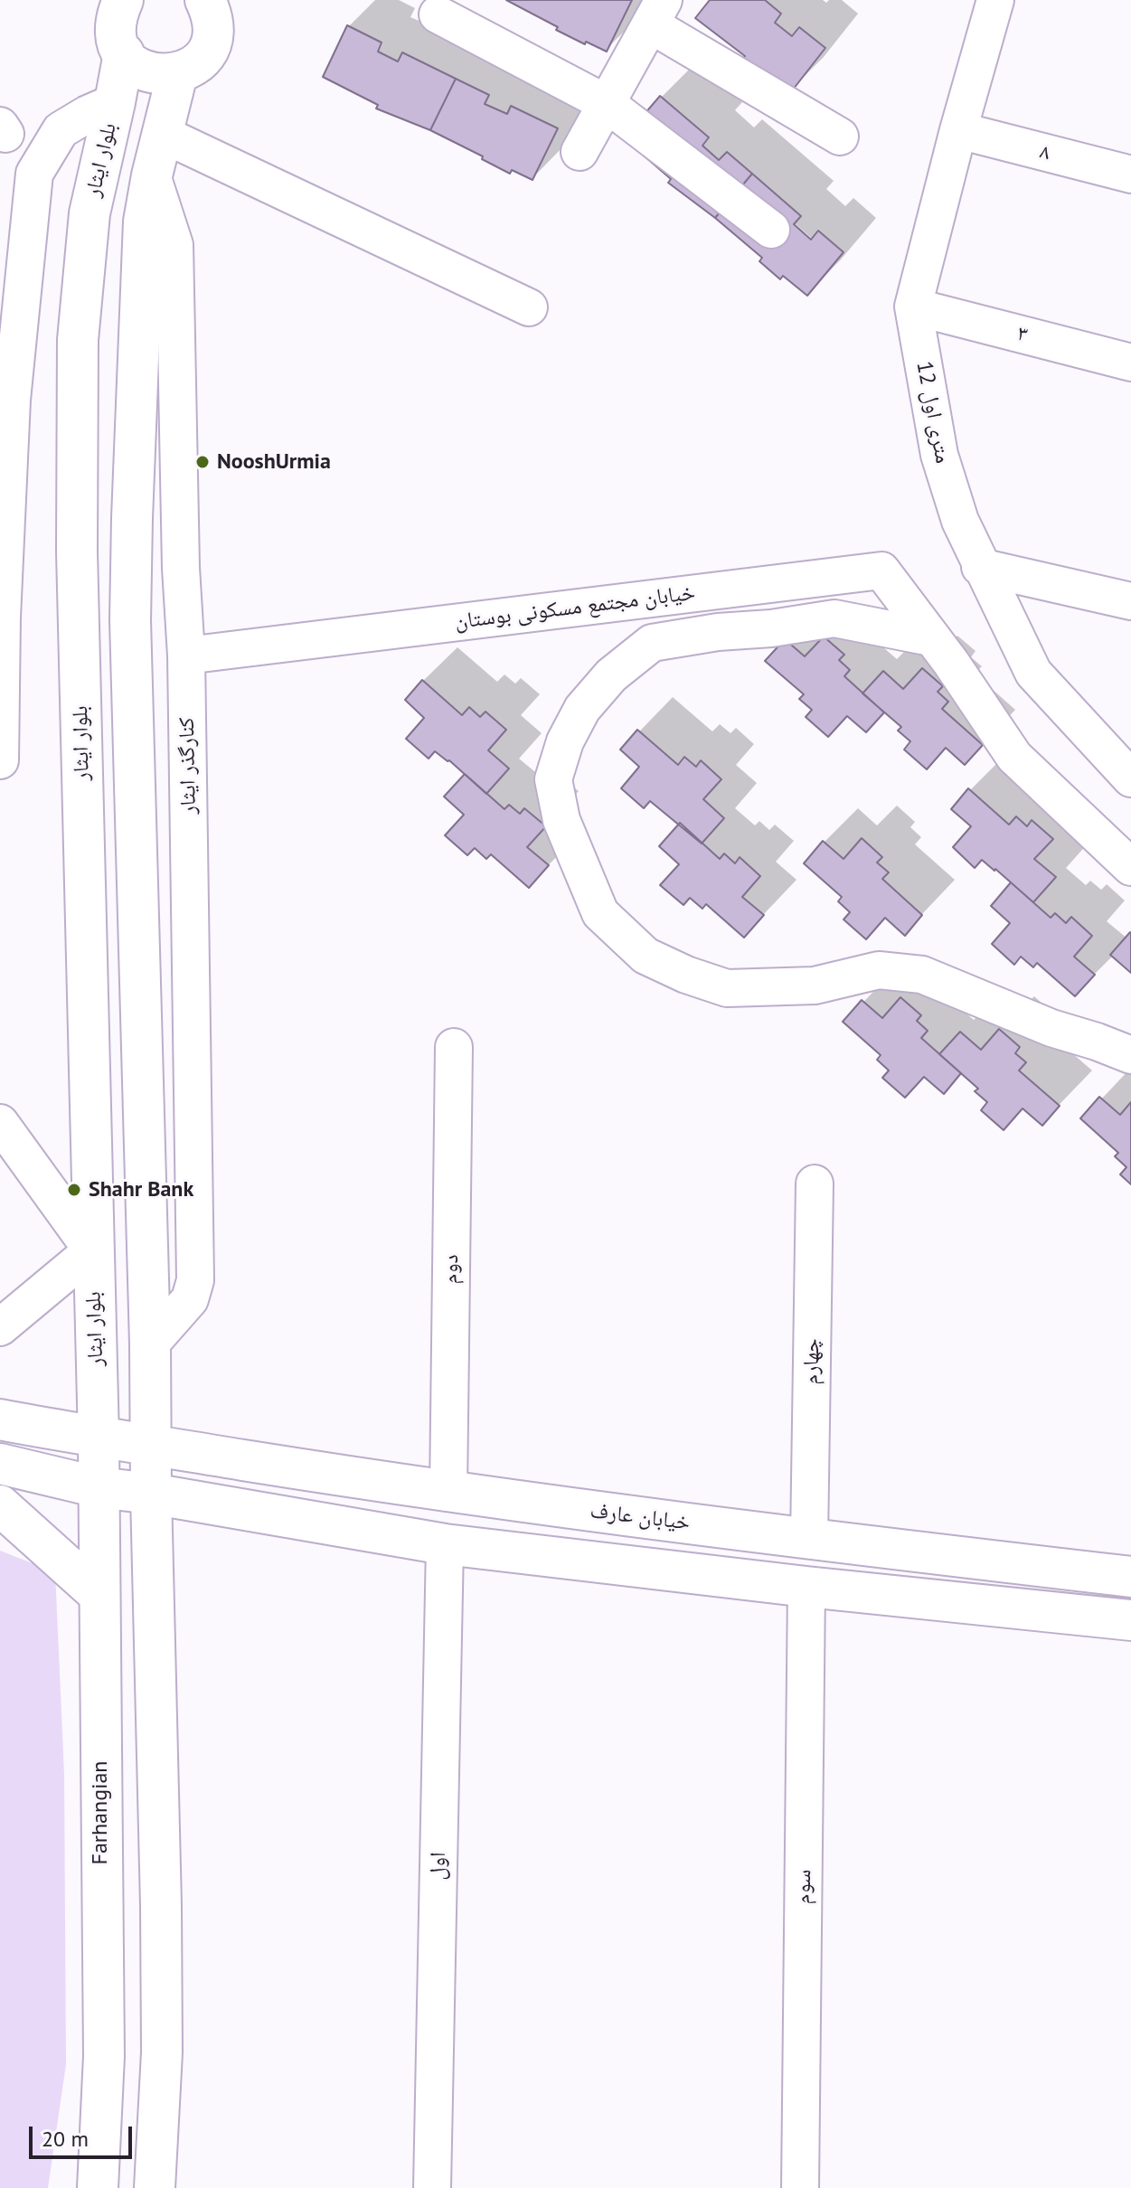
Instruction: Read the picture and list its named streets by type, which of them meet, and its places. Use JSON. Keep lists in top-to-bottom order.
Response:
{
  "streets": {
    "main road": ["بلوار ایثار", "خیابان عارف", "Farhangian"],
    "street": [
      "۸",
      "۳",
      "12 متری اول",
      "خیابان مجتمع مسکونی بوستان",
      "کنارگذر ایثار",
      "دوم",
      "چهارم",
      "اول",
      "سوم"
    ]
  },
  "crossings": [
    ["۸", "12 متری اول"],
    ["بلوار ایثار", "خیابان عارف"],
    ["بلوار ایثار", "Farhangian"],
    ["۳", "12 متری اول"],
    ["خیابان مجتمع مسکونی بوستان", "کنارگذر ایثار"],
    ["دوم", "خیابان عارف"],
    ["چهارم", "خیابان عارف"],
    ["خیابان عارف", "Farhangian"]
  ],
  "places": ["NooshUrmia", "Shahr Bank"],
  "scale_bar": "20 m"
}
